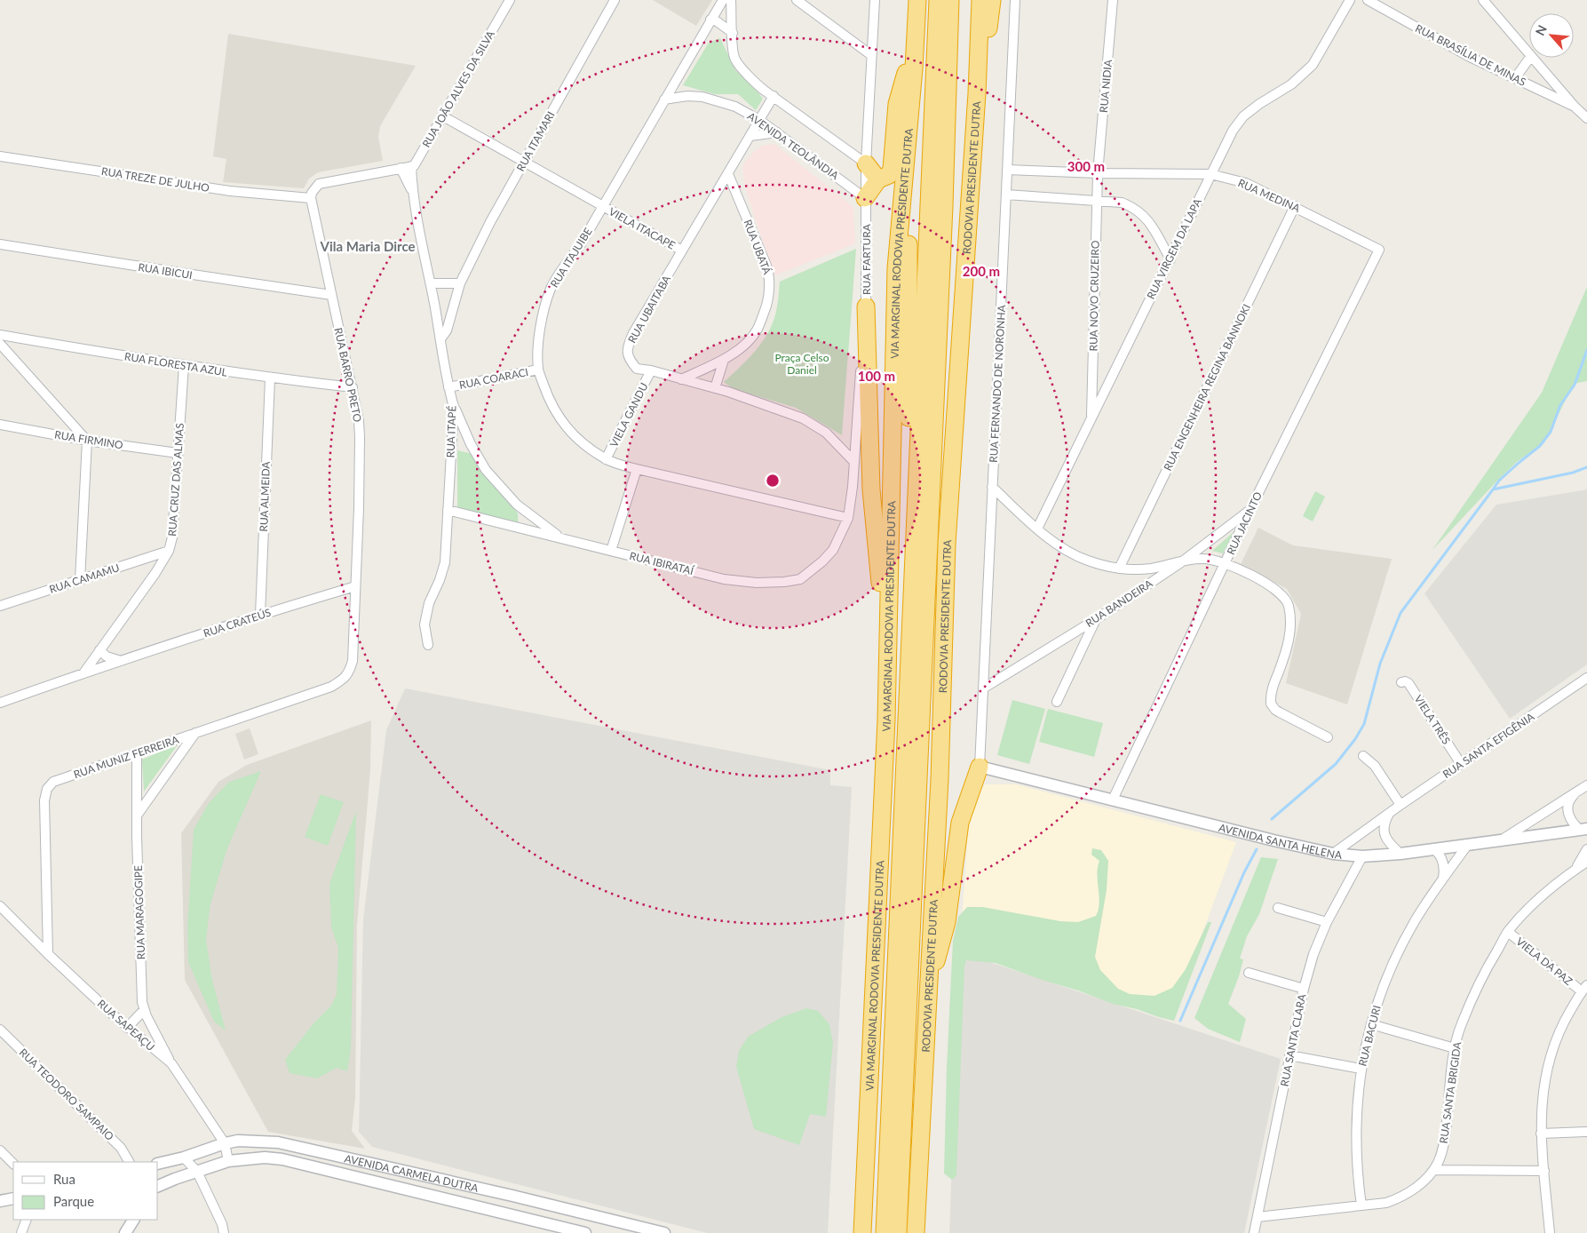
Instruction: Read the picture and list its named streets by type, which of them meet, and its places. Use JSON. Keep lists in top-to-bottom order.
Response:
{
  "streets": {
    "highway": ["RODOVIA PRESIDENTE DUTRA", "VIA MARGINAL RODOVIA PRESIDENTE DUTRA"],
    "street": [
      "RUA BRASÍLIA DE MINAS",
      "RUA NIDIA",
      "RUA JOÃO ALVES DA SILVA",
      "RUA ITAMARI",
      "AVENIDA TEOLÂNDIA",
      "RUA TREZE DE JULHO",
      "RUA MEDINA",
      "VIELA ITACAPE",
      "RUA UBATÁ",
      "RUA VIRGEM DA LAPA",
      "RUA ITAJUIBE",
      "RUA FARTURA",
      "RUA IBICUI",
      "RUA NOVO CRUZEIRO",
      "RUA UBAITABA",
      "RUA FLORESTA AZUL",
      "RUA BARRO PRETO",
      "RUA COARACI",
      "RUA FERNANDO DE NORONHA",
      "RUA ENGENHEIRA REGINA BANNOKI",
      "VIELA GANDU",
      "RUA ITAPÉ",
      "RUA FIRMINO",
      "RUA CRUZ DAS ALMAS",
      "RUA ALMEIDA",
      "RUA JACINTO",
      "RUA IBIRATAÍ",
      "RUA CAMAMU",
      "RUA BANDEIRA",
      "RUA CRATEÚS",
      "VIELA TRÊS",
      "RUA SANTA EFIGÊNIA",
      "RUA MUNIZ FERREIRA",
      "AVENIDA SANTA HELENA",
      "RUA MARAGOGIPE",
      "VIELA DA PAZ",
      "RUA SAPEAÇU",
      "RUA BACURI",
      "RUA SANTA CLARA",
      "RUA SANTA BRIGIDA",
      "RUA TEODORO SAMPAIO",
      "AVENIDA CARMELA DUTRA"
    ]
  },
  "crossings": [
    ["RUA NIDIA", "RUA MEDINA"],
    ["RUA NIDIA", "RUA NOVO CRUZEIRO"],
    ["RUA JOÃO ALVES DA SILVA", "VIELA ITACAPE"],
    ["RUA JOÃO ALVES DA SILVA", "RUA ITAPÉ"],
    ["RUA ITAMARI", "VIELA ITACAPE"],
    ["RUA ITAMARI", "RUA ITAPÉ"],
    ["AVENIDA TEOLÂNDIA", "RUA ITAJUIBE"],
    ["AVENIDA TEOLÂNDIA", "RUA FARTURA"],
    ["AVENIDA TEOLÂNDIA", "RUA UBAITABA"],
    ["RUA TREZE DE JULHO", "RUA BARRO PRETO"],
    ["RUA MEDINA", "RUA VIRGEM DA LAPA"],
    ["RUA MEDINA", "RUA NOVO CRUZEIRO"],
    ["RUA MEDINA", "RUA FERNANDO DE NORONHA"],
    ["RUA MEDINA", "RUA ENGENHEIRA REGINA BANNOKI"],
    ["RUA MEDINA", "RUA JACINTO"],
    ["VIELA ITACAPE", "RUA ITAJUIBE"],
    ["VIELA ITACAPE", "RUA UBAITABA"],
    ["RUA UBATÁ", "RUA UBAITABA"],
    ["RUA VIRGEM DA LAPA", "RUA NOVO CRUZEIRO"],
    ["RUA ITAJUIBE", "RUA FARTURA"],
    ["RUA ITAJUIBE", "RUA COARACI"],
    ["RUA ITAJUIBE", "VIELA GANDU"],
    ["RUA ITAJUIBE", "RUA IBIRATAÍ"],
    ["RUA FARTURA", "RUA UBAITABA"],
    ["RUA FARTURA", "RUA IBIRATAÍ"],
    ["RUA IBICUI", "RUA BARRO PRETO"],
    ["RUA UBAITABA", "VIELA GANDU"],
    ["RUA FLORESTA AZUL", "RUA BARRO PRETO"],
    ["RUA FLORESTA AZUL", "RUA CRUZ DAS ALMAS"],
    ["RUA FLORESTA AZUL", "RUA ALMEIDA"],
    ["RUA BARRO PRETO", "RUA CRATEÚS"],
    ["RUA BARRO PRETO", "RUA MUNIZ FERREIRA"],
    ["RUA COARACI", "RUA ITAPÉ"],
    ["RUA FERNANDO DE NORONHA", "RUA BANDEIRA"],
    ["RUA FERNANDO DE NORONHA", "AVENIDA SANTA HELENA"],
    ["RUA ITAPÉ", "RUA IBIRATAÍ"],
    ["RUA FIRMINO", "RUA CRUZ DAS ALMAS"],
    ["RUA CRUZ DAS ALMAS", "RUA CAMAMU"],
    ["RUA CRUZ DAS ALMAS", "RUA CRATEÚS"],
    ["RUA ALMEIDA", "RUA CRATEÚS"],
    ["RUA JACINTO", "RUA BANDEIRA"],
    ["RUA JACINTO", "AVENIDA SANTA HELENA"],
    ["VIELA TRÊS", "RUA SANTA EFIGÊNIA"],
    ["RUA SANTA EFIGÊNIA", "AVENIDA SANTA HELENA"],
    ["RUA MUNIZ FERREIRA", "RUA MARAGOGIPE"],
    ["RUA MUNIZ FERREIRA", "RUA SAPEAÇU"],
    ["AVENIDA SANTA HELENA", "RUA BACURI"],
    ["AVENIDA SANTA HELENA", "RUA SANTA CLARA"],
    ["RUA MARAGOGIPE", "RUA SAPEAÇU"],
    ["VIELA DA PAZ", "RUA SANTA BRIGIDA"],
    ["RUA SAPEAÇU", "AVENIDA CARMELA DUTRA"]
  ],
  "districts": ["Vila Maria Dirce"],
  "parks": ["Praça Celso Daniel"],
  "legend": ["Rua", "Parque"],
  "north": "top left",
  "rings": ["300 m", "200 m", "100 m"]
}
